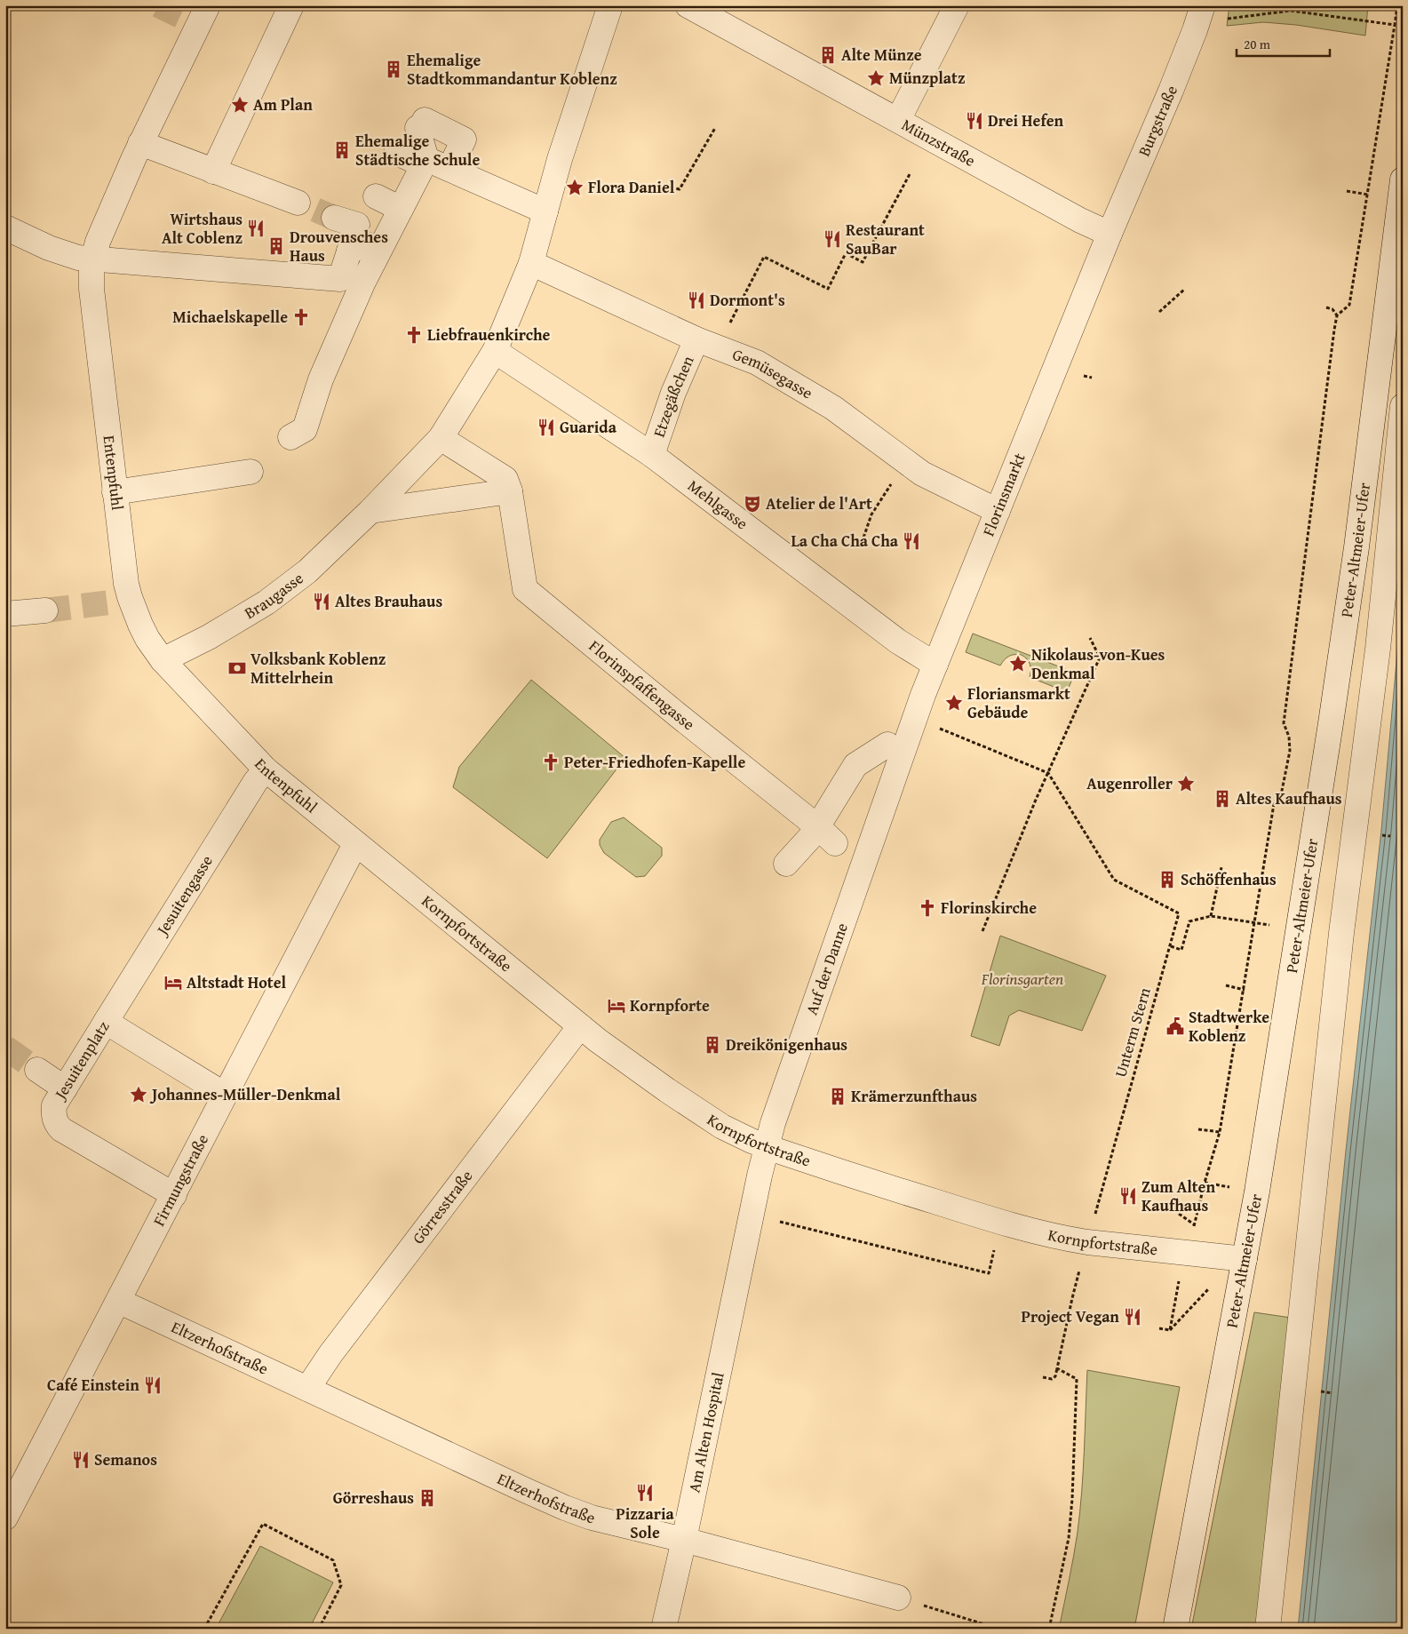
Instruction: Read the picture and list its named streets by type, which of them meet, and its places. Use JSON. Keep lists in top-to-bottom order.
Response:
{
  "streets": {
    "street": [
      "Burgstraße",
      "Münzstraße",
      "Gemüsegasse",
      "Etzegäßchen",
      "Entenpfuhl",
      "Florinsmarkt",
      "Mehlgasse",
      "Peter-Altmeier-Ufer",
      "Braugasse",
      "Florinspfaffengasse",
      "Jesuitengasse",
      "Kornpfortstraße",
      "Auf der Danne",
      "Jesuitenplatz",
      "Firmungstraße",
      "Görresstraße",
      "Eltzerhofstraße",
      "Am Alten Hospital"
    ],
    "path": ["Unterm Stern"]
  },
  "crossings": [
    ["Burgstraße", "Münzstraße"],
    ["Burgstraße", "Florinsmarkt"],
    ["Münzstraße", "Florinsmarkt"],
    ["Gemüsegasse", "Etzegäßchen"],
    ["Gemüsegasse", "Florinsmarkt"],
    ["Gemüsegasse", "Braugasse"],
    ["Etzegäßchen", "Mehlgasse"],
    ["Entenpfuhl", "Braugasse"],
    ["Entenpfuhl", "Jesuitengasse"],
    ["Entenpfuhl", "Kornpfortstraße"],
    ["Entenpfuhl", "Firmungstraße"],
    ["Florinsmarkt", "Mehlgasse"],
    ["Florinsmarkt", "Auf der Danne"],
    ["Mehlgasse", "Braugasse"],
    ["Peter-Altmeier-Ufer", "Kornpfortstraße"],
    ["Braugasse", "Florinspfaffengasse"],
    ["Jesuitengasse", "Jesuitenplatz"],
    ["Kornpfortstraße", "Auf der Danne"],
    ["Kornpfortstraße", "Firmungstraße"],
    ["Kornpfortstraße", "Görresstraße"],
    ["Auf der Danne", "Am Alten Hospital"],
    ["Jesuitenplatz", "Firmungstraße"],
    ["Firmungstraße", "Eltzerhofstraße"],
    ["Görresstraße", "Eltzerhofstraße"],
    ["Eltzerhofstraße", "Am Alten Hospital"]
  ],
  "parks": ["Florinsgarten"],
  "places": {
    "building": [
      "Alte Münze",
      "Ehemalige Stadtkommandantur Koblenz",
      "Ehemalige Städtische Schule",
      "Drouvensches Haus",
      "Altes Kaufhaus",
      "Schöffenhaus",
      "Dreikönigenhaus",
      "Krämerzunfthaus",
      "Görreshaus"
    ],
    "place": [
      "Münzplatz",
      "Am Plan",
      "Flora Daniel",
      "Nikolaus-von-Kues Denkmal",
      "Floriansmarkt Gebäude",
      "Augenroller",
      "Johannes-Müller-Denkmal"
    ],
    "restaurant": [
      "Drei Hefen",
      "Wirtshaus Alt Coblenz",
      "Restaurant SauBar",
      "Dormont's",
      "Guarida",
      "La Cha Cha Cha",
      "Altes Brauhaus",
      "Zum Alten Kaufhaus",
      "Project Vegan",
      "Café Einstein",
      "Semanos",
      "Pizzaria Sole"
    ],
    "church": [
      "Michaelskapelle",
      "Liebfrauenkirche",
      "Peter-Friedhofen-Kapelle",
      "Florinskirche"
    ],
    "theatre": ["Atelier de l'Art"],
    "bank": ["Volksbank Koblenz Mittelrhein"],
    "hotel": ["Altstadt Hotel", "Kornpforte"],
    "public building": ["Stadtwerke Koblenz"]
  },
  "scale_bar": "20 m"
}
